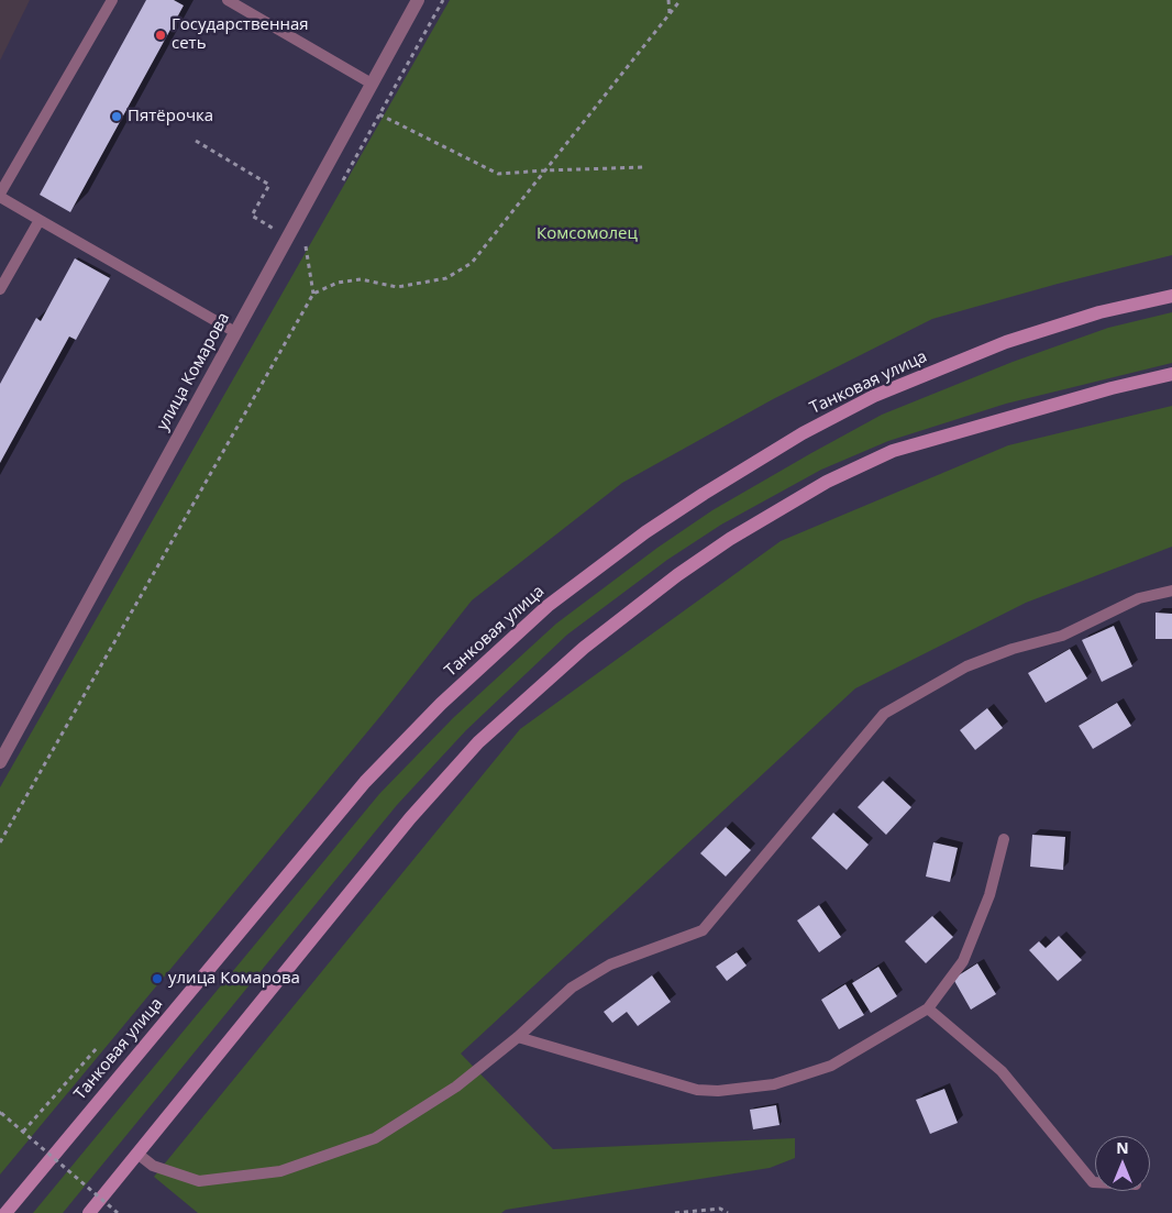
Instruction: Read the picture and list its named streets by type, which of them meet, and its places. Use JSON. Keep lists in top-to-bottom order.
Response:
{
  "streets": {
    "main road": ["Танковая улица"],
    "street": ["улица Комарова"]
  },
  "parks": ["Комсомолец"],
  "places": ["Государственная сеть", "Пятёрочка", "улица Комарова"],
  "north": "top"
}
